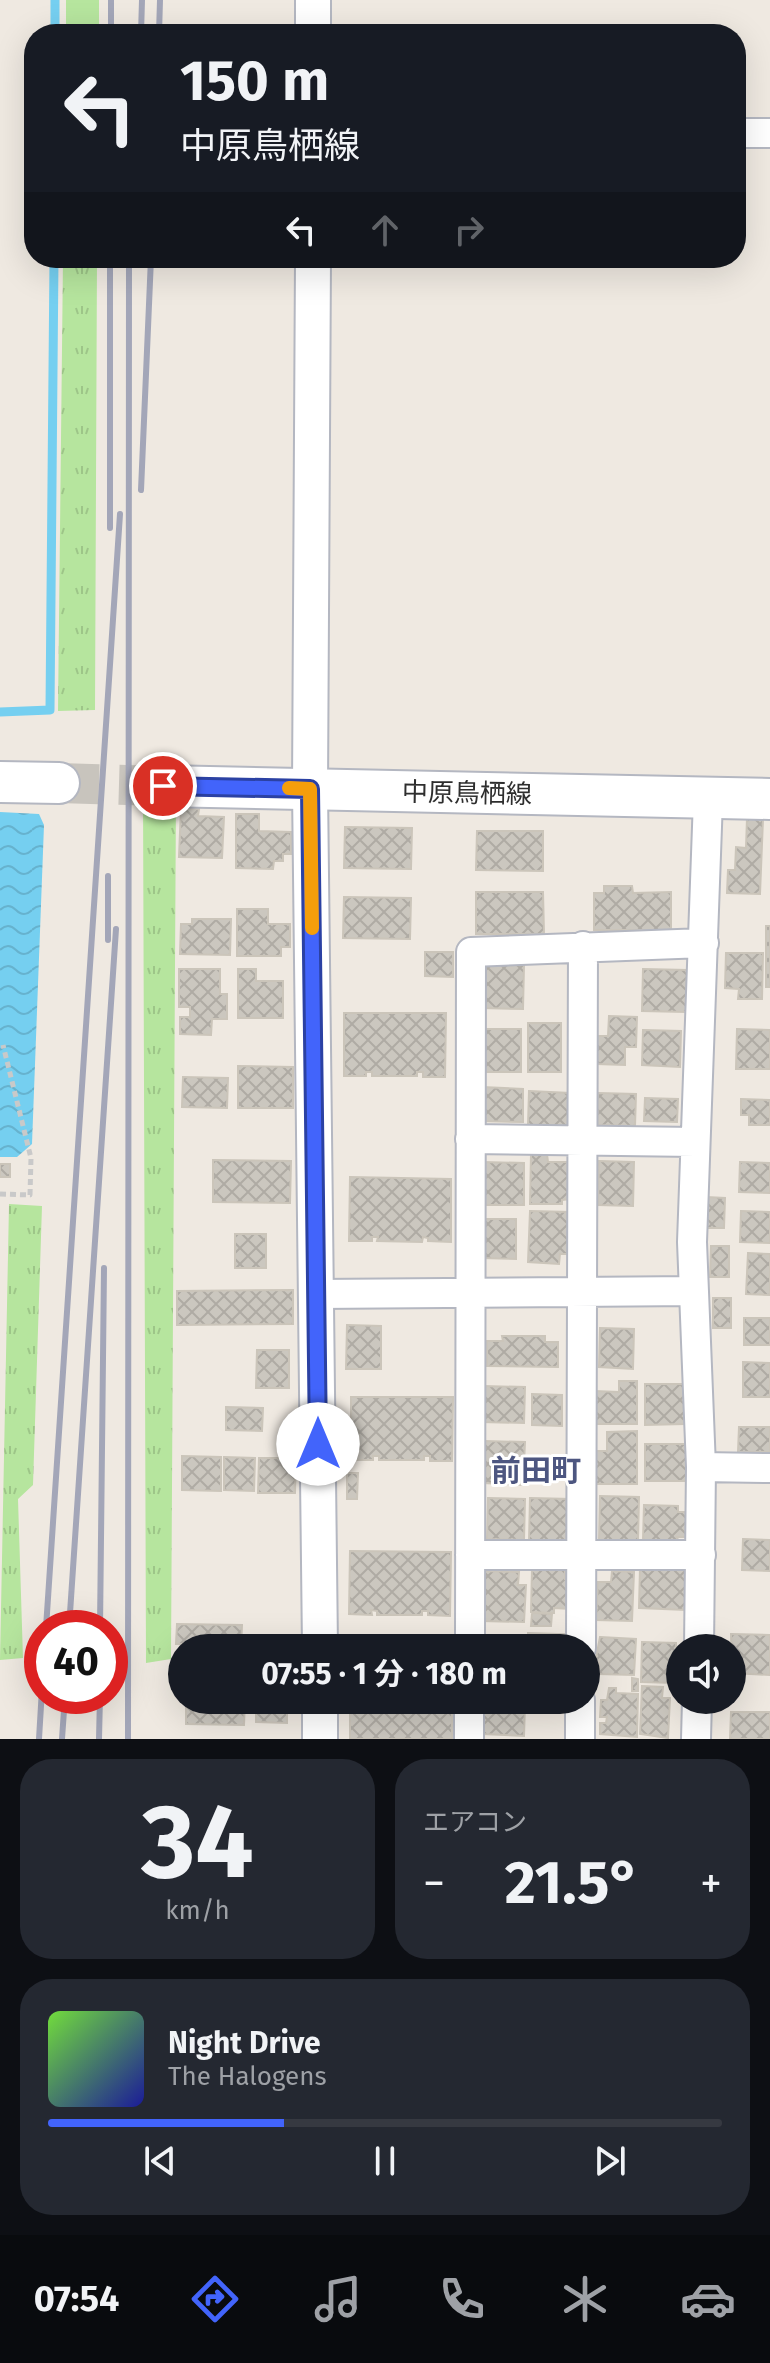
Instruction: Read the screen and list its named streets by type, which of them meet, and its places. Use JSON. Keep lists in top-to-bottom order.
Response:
{
  "streets": {
    "main road": ["中原鳥栖線"]
  },
  "districts": ["前田町"],
  "page": {
    "turn": ["150 m", "中原鳥栖線"],
    "limit": "40",
    "trip": "07:55 · 1 分 · 180 m",
    "tile": [
      ["34", "km/h"],
      "エアコン"
    ],
    "heat": ["−", "21.5°", "+"],
    "song": ["Night Drive", "The Halogens"],
    "tabs": "07:54"
  }
}
